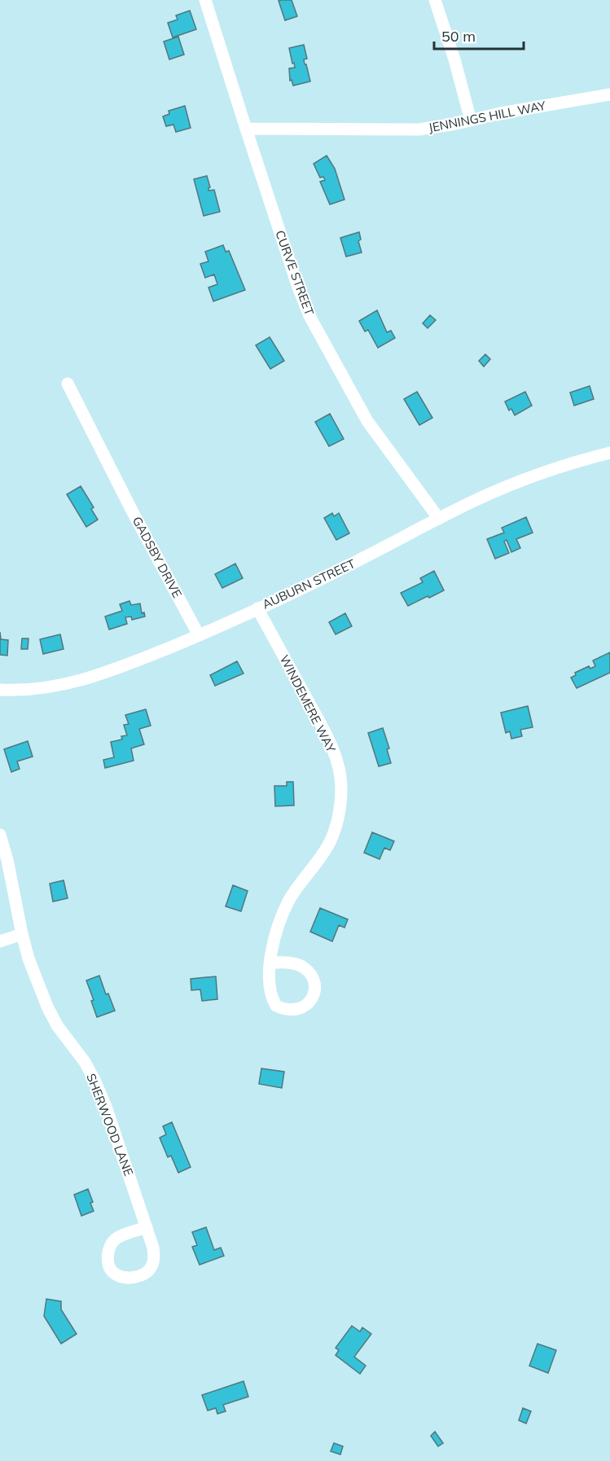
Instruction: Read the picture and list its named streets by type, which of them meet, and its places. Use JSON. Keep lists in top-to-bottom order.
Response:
{
  "streets": {
    "street": [
      "JENNINGS HILL WAY",
      "CURVE STREET",
      "GADSBY DRIVE",
      "AUBURN STREET",
      "WINDEMERE WAY",
      "SHERWOOD LANE"
    ]
  },
  "crossings": [
    ["JENNINGS HILL WAY", "CURVE STREET"],
    ["CURVE STREET", "AUBURN STREET"],
    ["GADSBY DRIVE", "AUBURN STREET"],
    ["AUBURN STREET", "WINDEMERE WAY"]
  ],
  "scale_bar": "50 m"
}
